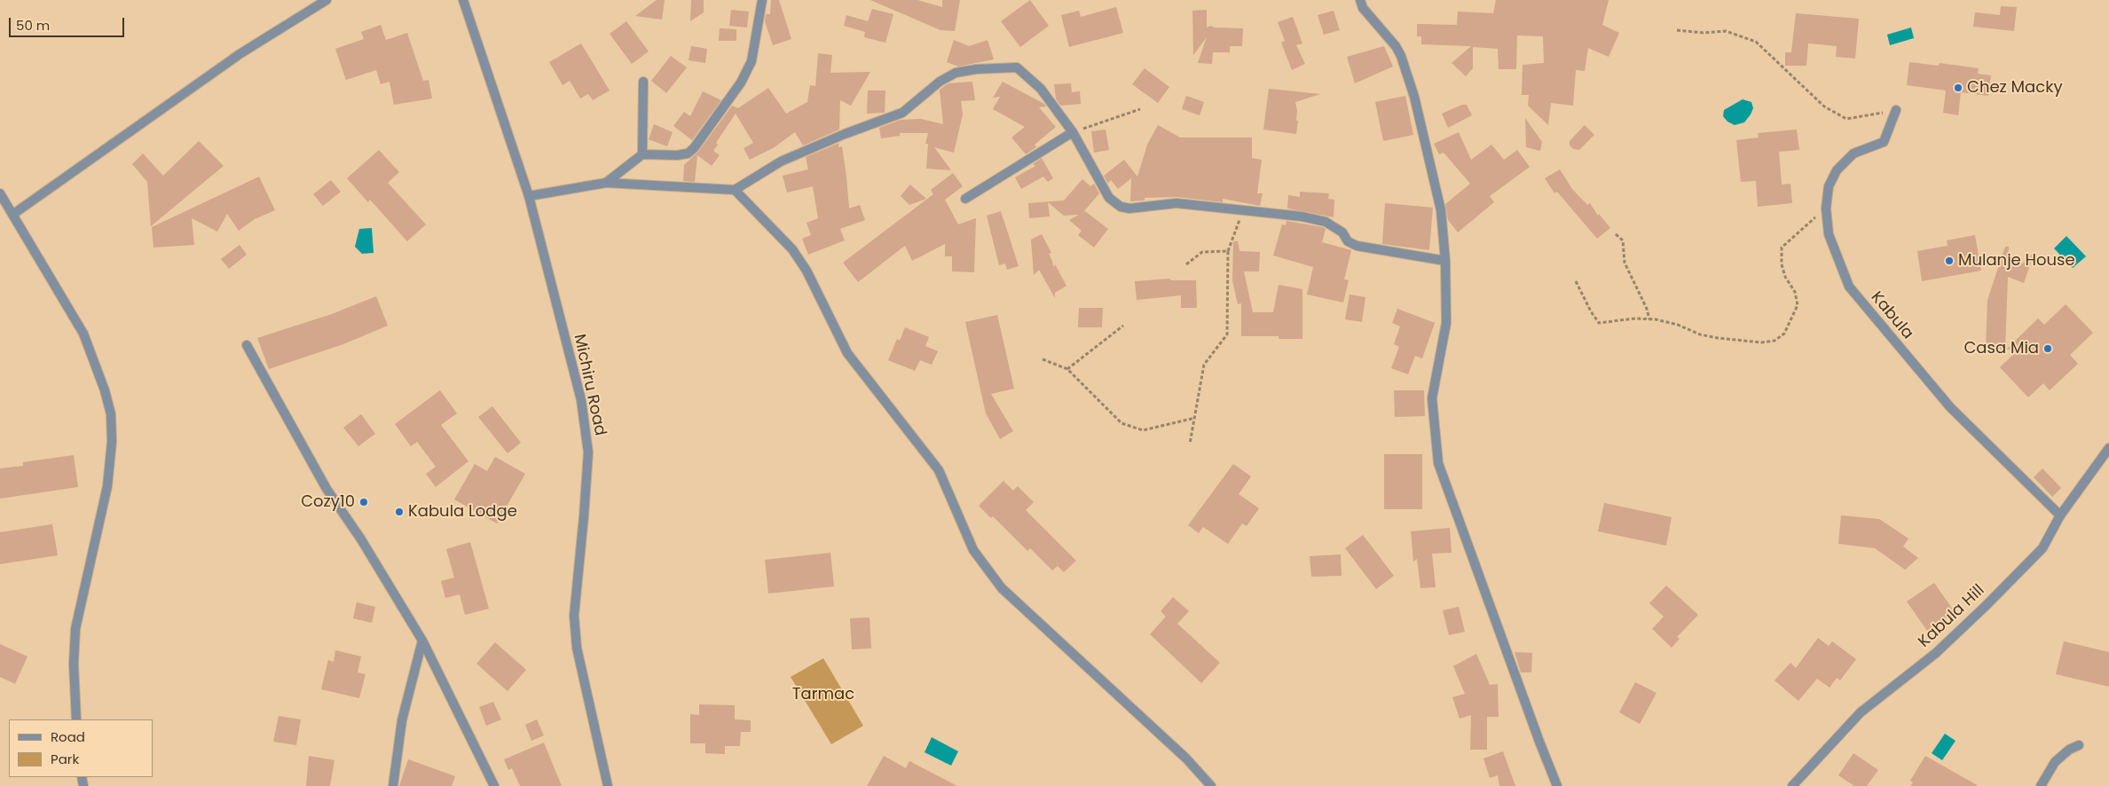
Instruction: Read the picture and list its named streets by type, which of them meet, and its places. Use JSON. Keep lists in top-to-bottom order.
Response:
{
  "streets": {
    "street": ["Kabula", "Michiru Road", "Kabula Hill"]
  },
  "crossings": [
    ["Kabula", "Kabula Hill"]
  ],
  "parks": ["Tarmac"],
  "places": [
    "Chez Macky",
    "Mulanje House",
    "Casa Mia",
    "Cozy10",
    "Kabula Lodge"
  ],
  "legend": ["Road", "Park"],
  "scale_bar": "50 m"
}
